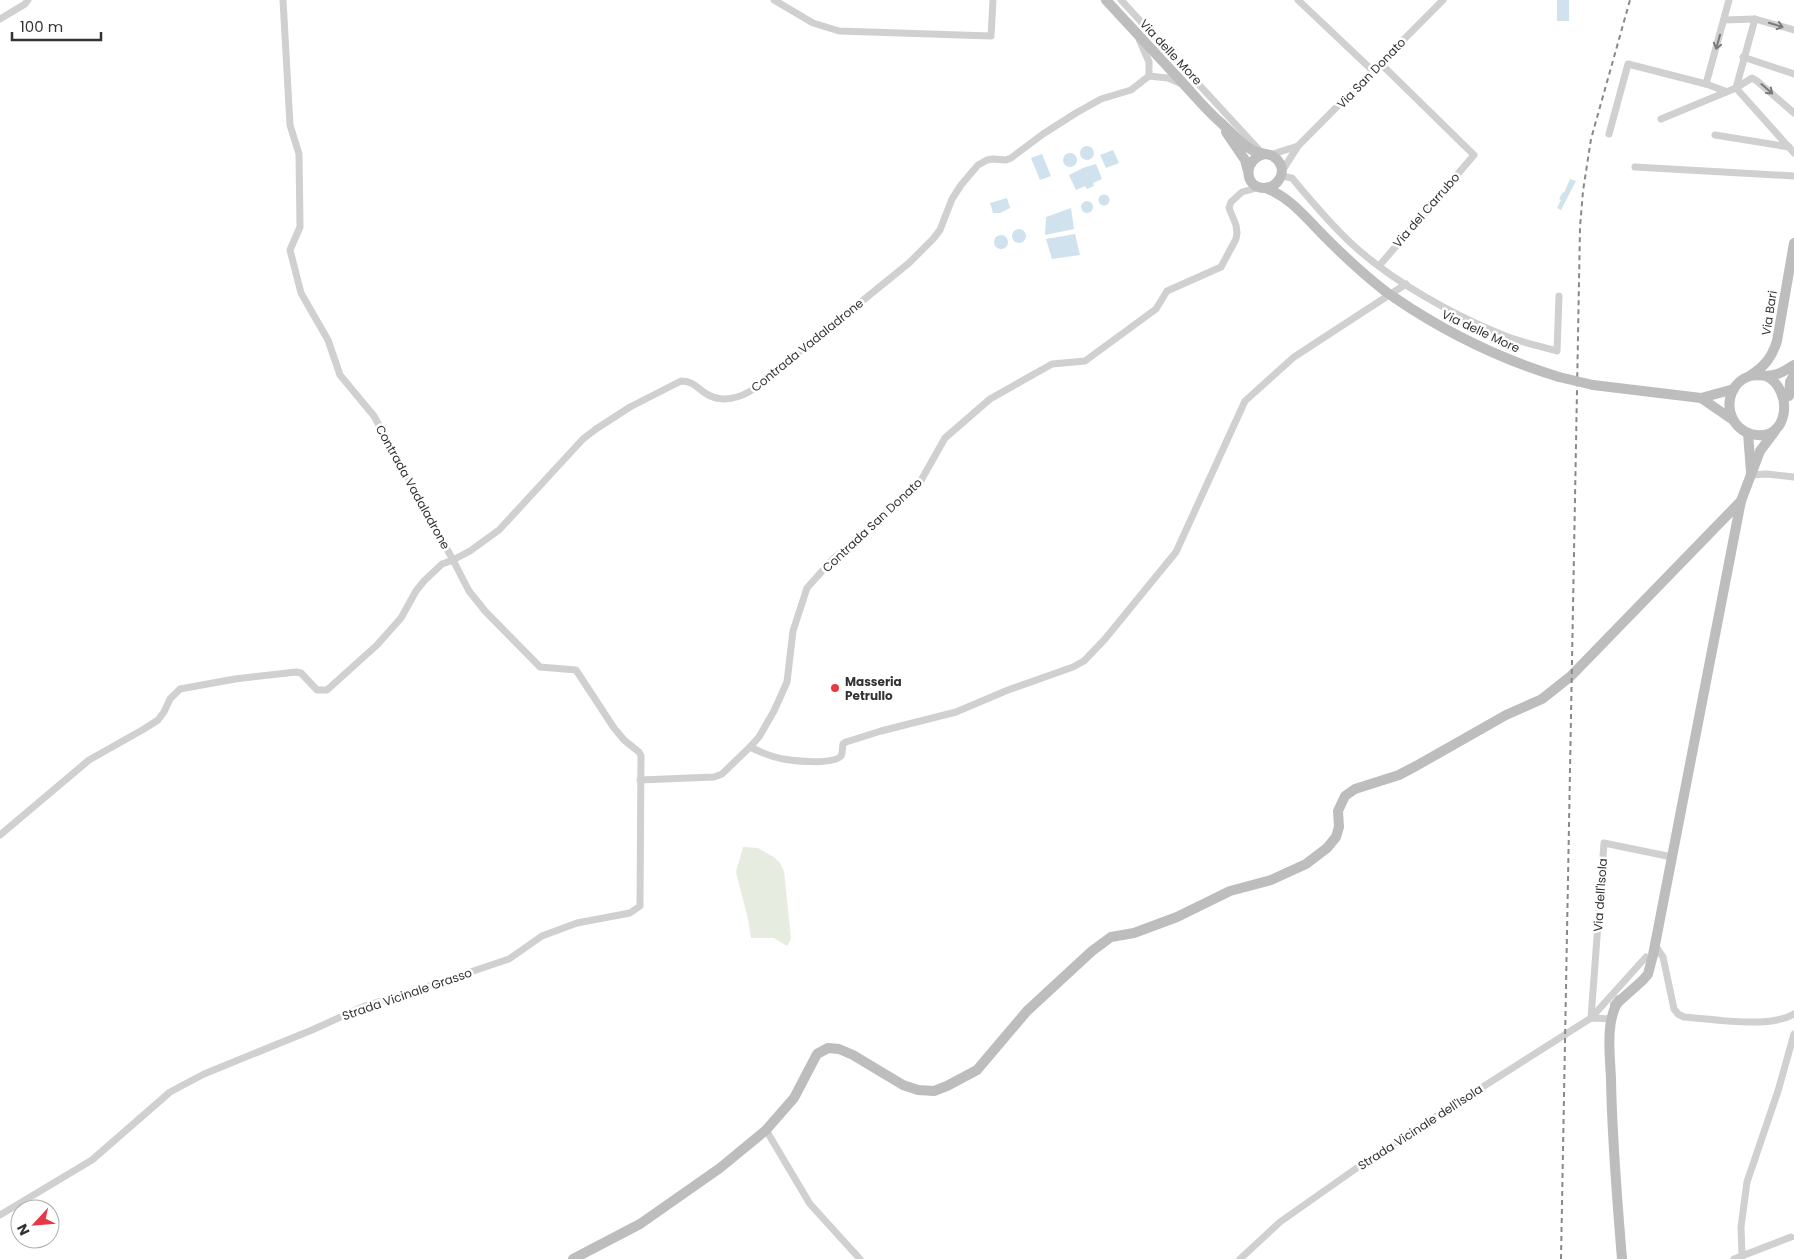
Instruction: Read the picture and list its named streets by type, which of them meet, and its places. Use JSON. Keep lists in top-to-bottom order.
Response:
{
  "streets": {
    "main road": ["Via delle More", "Via Bari"],
    "street": [
      "Via San Donato",
      "Via del Carrubo",
      "Contrada Vadaladrone",
      "Contrada San Donato",
      "Via dell'Isola",
      "Strada Vicinale Grasso",
      "Strada Vicinale dell'Isola"
    ]
  },
  "crossings": [
    ["Via San Donato", "Via del Carrubo"],
    ["Contrada San Donato", "Strada Vicinale Grasso"],
    ["Via dell'Isola", "Strada Vicinale dell'Isola"]
  ],
  "places": ["Masseria Petrullo"],
  "scale_bar": "100 m",
  "north": "bottom left"
}
